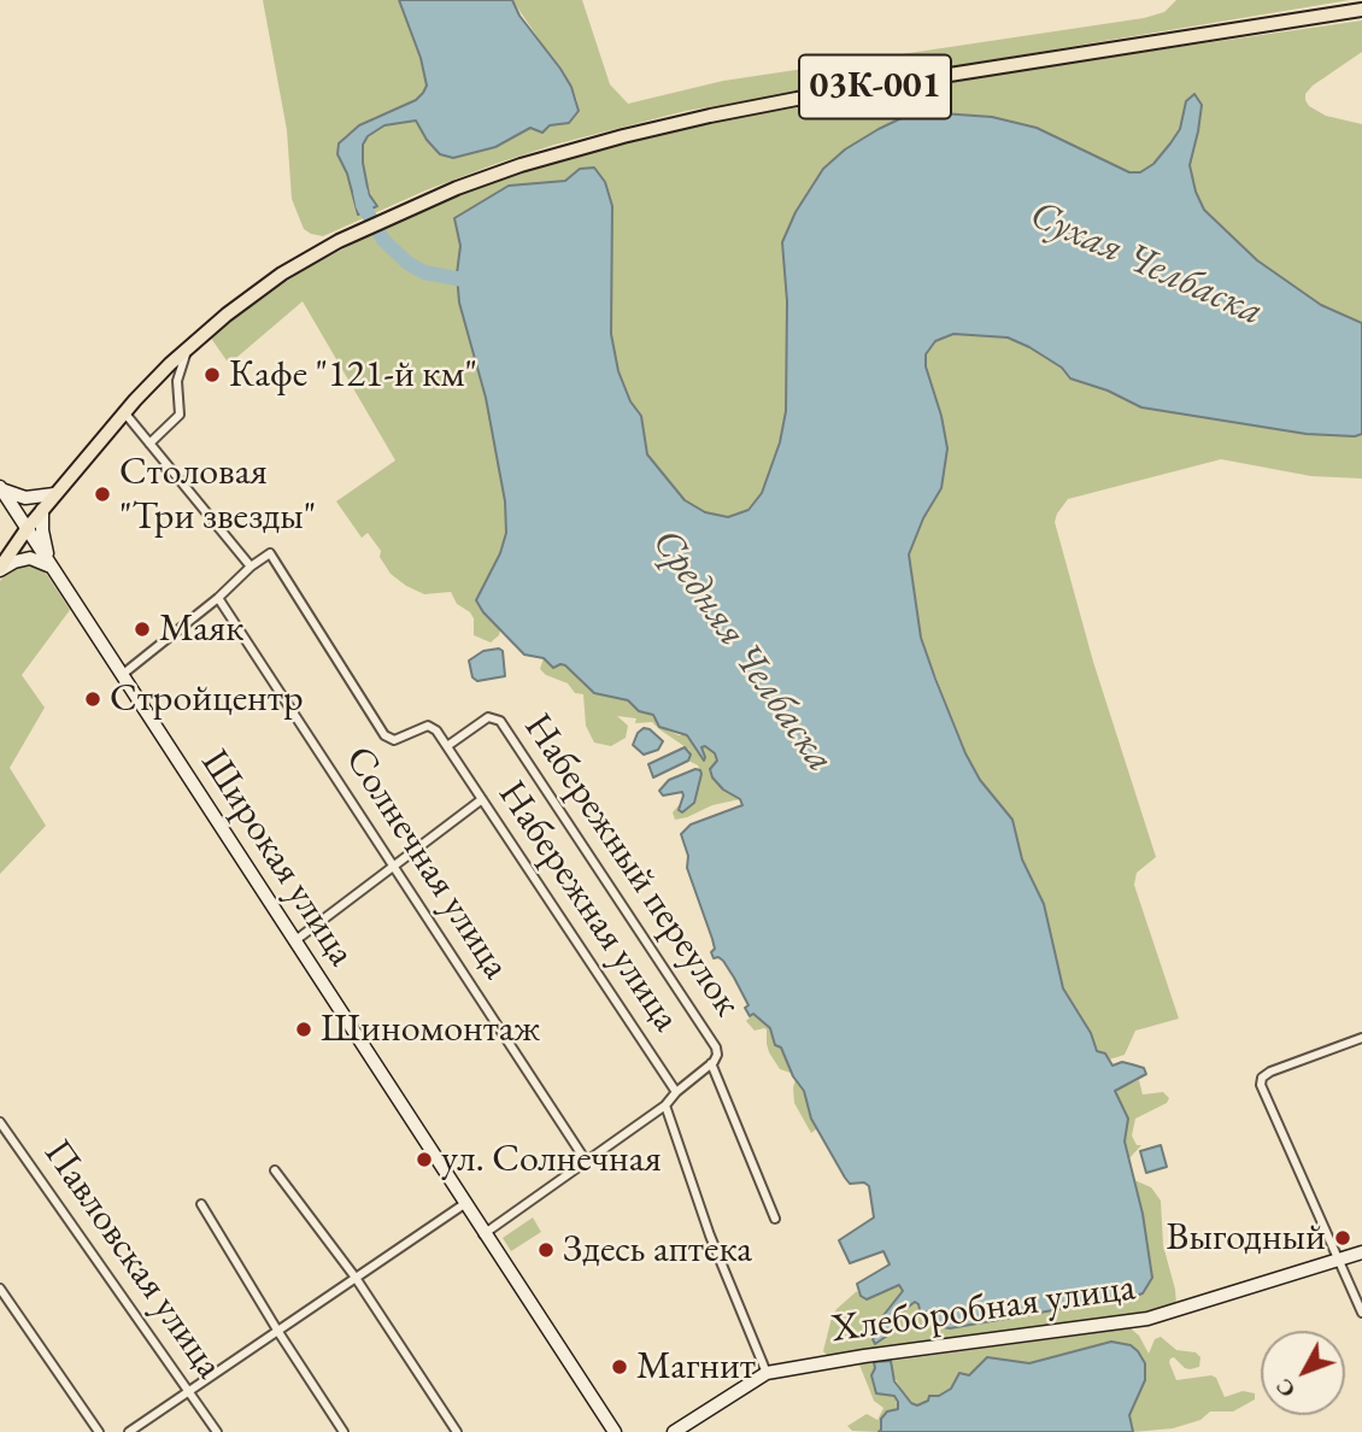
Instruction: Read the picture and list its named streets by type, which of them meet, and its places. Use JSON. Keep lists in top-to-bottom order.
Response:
{
  "streets": {
    "main road": ["03К-001"],
    "street": [
      "Широкая улица",
      "Солнечная улица",
      "Набережный переулок",
      "Набережная улица",
      "Павловская улица",
      "Хлеборобная улица"
    ]
  },
  "crossings": [
    ["03К-001", "Широкая улица"],
    ["Набережный переулок", "Набережная улица"]
  ],
  "water": ["Сухая Челбаска", "Средняя Челбаска"],
  "places": [
    "Кафе \"121-й км\"",
    "Столовая \"Три звезды\"",
    "Маяк",
    "Стройцентр",
    "Шиномонтаж",
    "ул. Солнечная",
    "Выгодный",
    "Здесь аптека",
    "Магнит"
  ],
  "north": "bottom left"
}
